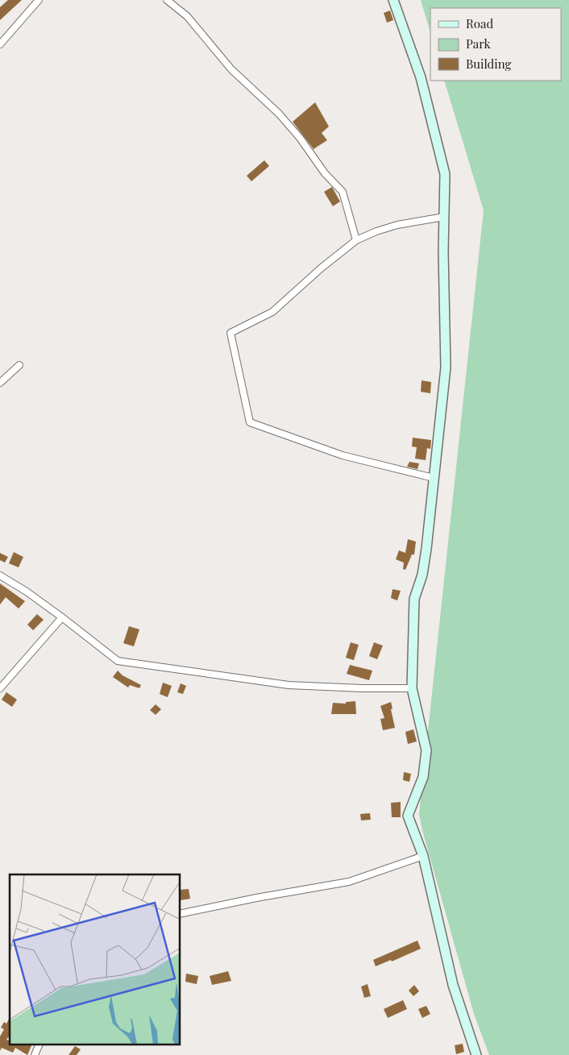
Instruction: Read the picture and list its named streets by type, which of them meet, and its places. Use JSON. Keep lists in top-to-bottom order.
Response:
{
  "legend": ["Road", "Park", "Building"]
}
